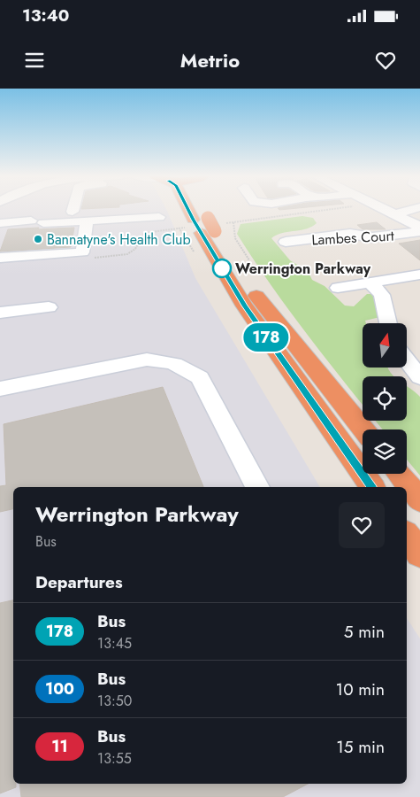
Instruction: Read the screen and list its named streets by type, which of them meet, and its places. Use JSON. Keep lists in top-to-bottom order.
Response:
{
  "streets": {
    "street": ["Lambes Court"]
  },
  "places": ["Bannatyne's Health Club", "Werrington Parkway"],
  "lines": ["bus line 178"],
  "north": "top",
  "page": {
    "status": "13:40",
    "header": "Metrio",
    "on_map": "178",
    "heading": [
      ["Werrington Parkway", "Bus"],
      "Departures"
    ],
    "list": [
      {
        "mark": "178",
        "name": "Bus",
        "note": "13:45",
        "value": "5 min"
      },
      {
        "mark": "100",
        "name": "Bus",
        "note": "13:50",
        "value": "10 min"
      },
      {
        "mark": "11",
        "name": "Bus",
        "note": "13:55",
        "value": "15 min"
      }
    ]
  }
}
